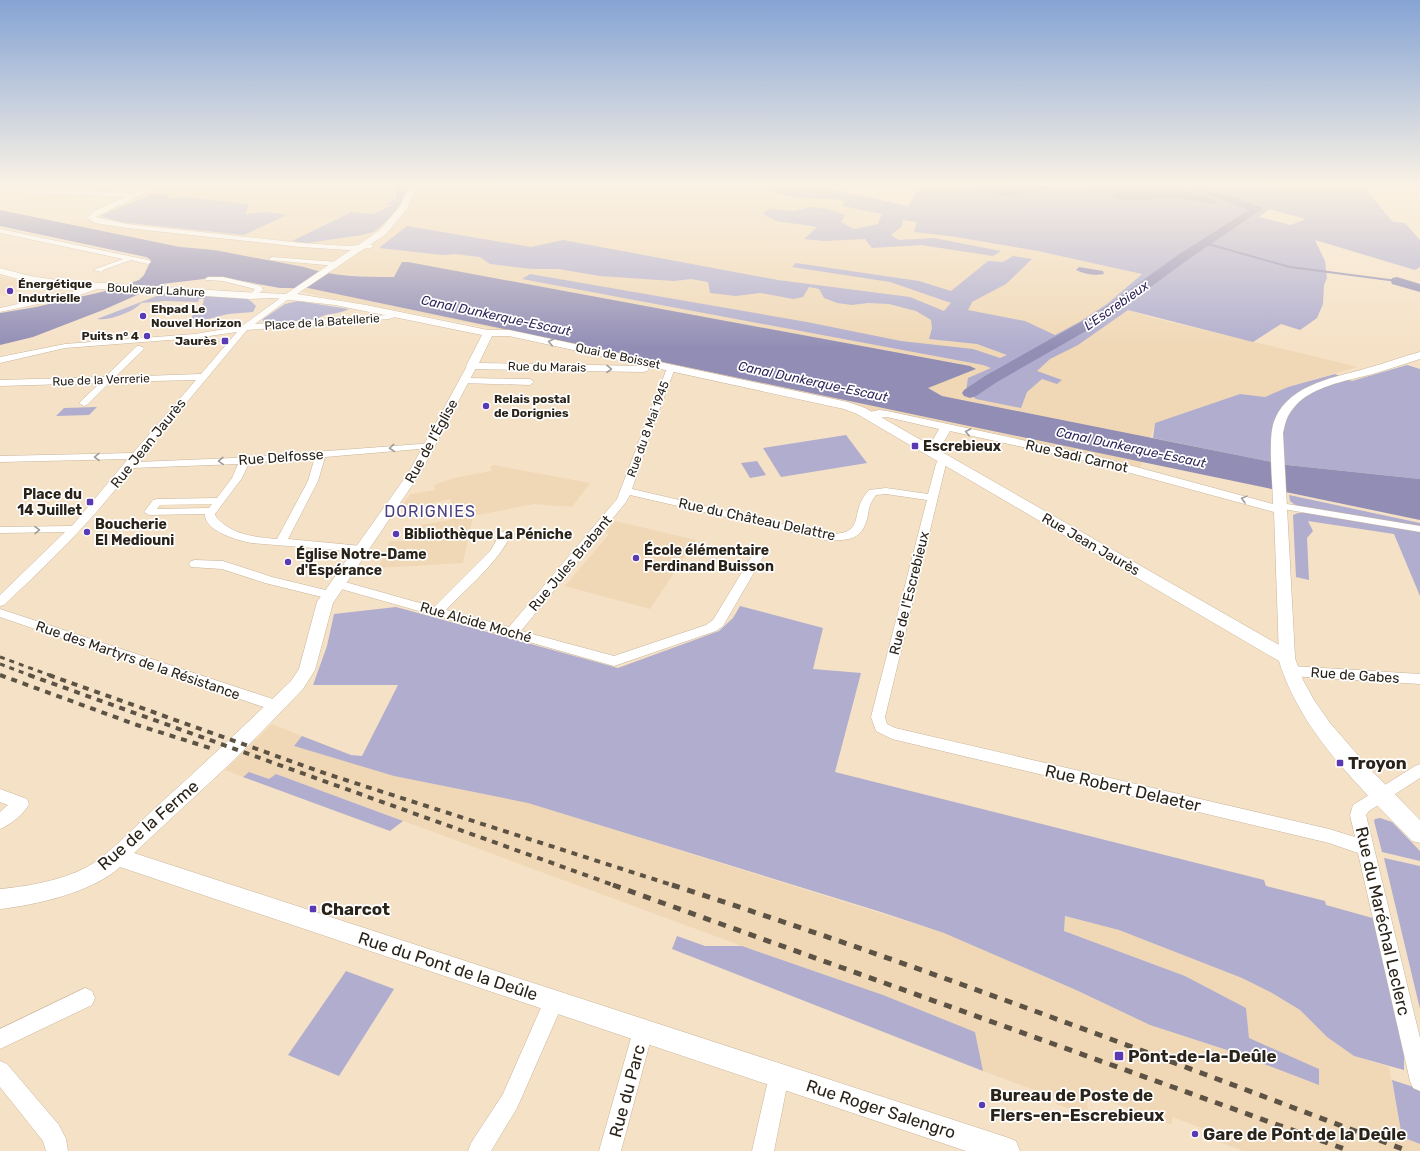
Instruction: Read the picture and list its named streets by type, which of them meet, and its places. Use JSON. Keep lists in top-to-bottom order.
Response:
{
  "streets": {
    "main road": [
      "Boulevard Lahure",
      "Quai de Boisset",
      "Rue du Marais",
      "Rue de l'Église",
      "Rue Jean Jaurès"
    ],
    "street": [
      "Place de la Batellerie",
      "Rue de la Verrerie",
      "Rue du 8 Mai 1945",
      "Rue Sadi Carnot",
      "Rue Delfosse",
      "Rue du Château Delattre",
      "Rue Jules Brabant",
      "Rue de l'Escrebieux",
      "Rue Alcide Moché",
      "Rue des Martyrs de la Résistance",
      "Rue de Gabes",
      "Rue Robert Delaeter",
      "Rue de la Ferme",
      "Rue du Maréchal Leclerc",
      "Rue du Pont de la Deûle",
      "Rue du Parc",
      "Rue Roger Salengro"
    ]
  },
  "crossings": [
    ["Boulevard Lahure", "Quai de Boisset"],
    ["Boulevard Lahure", "Rue Jean Jaurès"],
    ["Place de la Batellerie", "Quai de Boisset"],
    ["Place de la Batellerie", "Rue Jean Jaurès"],
    ["Quai de Boisset", "Rue du Marais"],
    ["Quai de Boisset", "Rue du 8 Mai 1945"],
    ["Quai de Boisset", "Rue de l'Église"],
    ["Quai de Boisset", "Rue Jean Jaurès"],
    ["Quai de Boisset", "Rue Sadi Carnot"],
    ["Rue du Marais", "Rue du 8 Mai 1945"],
    ["Rue du Marais", "Rue de l'Église"],
    ["Rue de la Verrerie", "Rue Jean Jaurès"],
    ["Rue du 8 Mai 1945", "Rue du Château Delattre"],
    ["Rue du 8 Mai 1945", "Rue Jules Brabant"],
    ["Rue de l'Église", "Rue Delfosse"],
    ["Rue de l'Église", "Rue Alcide Moché"],
    ["Rue de l'Église", "Rue des Martyrs de la Résistance"],
    ["Rue de l'Église", "Rue de la Ferme"],
    ["Rue Jean Jaurès", "Rue Delfosse"],
    ["Rue Jean Jaurès", "Rue de l'Escrebieux"],
    ["Rue Jean Jaurès", "Rue de Gabes"],
    ["Rue du Château Delattre", "Rue Jules Brabant"],
    ["Rue du Château Delattre", "Rue de l'Escrebieux"],
    ["Rue Jules Brabant", "Rue Alcide Moché"],
    ["Rue de l'Escrebieux", "Rue Robert Delaeter"],
    ["Rue Robert Delaeter", "Rue du Maréchal Leclerc"],
    ["Rue de la Ferme", "Rue du Pont de la Deûle"],
    ["Rue du Pont de la Deûle", "Rue du Parc"],
    ["Rue du Pont de la Deûle", "Rue Roger Salengro"]
  ],
  "one_way": ["Rue du Marais", "Rue Sadi Carnot", "Rue Delfosse"],
  "districts": ["DORIGNIES"],
  "water": ["L'Escrebieux", "Canal Dunkerque-Escaut"],
  "places": {
    "other": [
      "Énergétique Indutrielle",
      "Ehpad Le Nouvel Horizon",
      "Puits n° 4",
      "Relais postal de Dorignies",
      "Boucherie El Mediouni",
      "Bibliothèque La Péniche",
      "École élémentaire Ferdinand Buisson",
      "Église Notre-Dame d'Espérance",
      "Bureau de Poste de Flers-en-Escrebieux",
      "Gare de Pont de la Deûle"
    ],
    "transit": [
      "Jaurès",
      "Escrebieux",
      "Place du 14 Juillet",
      "Troyon",
      "Charcot",
      "Pont-de-la-Deûle"
    ]
  }
}
